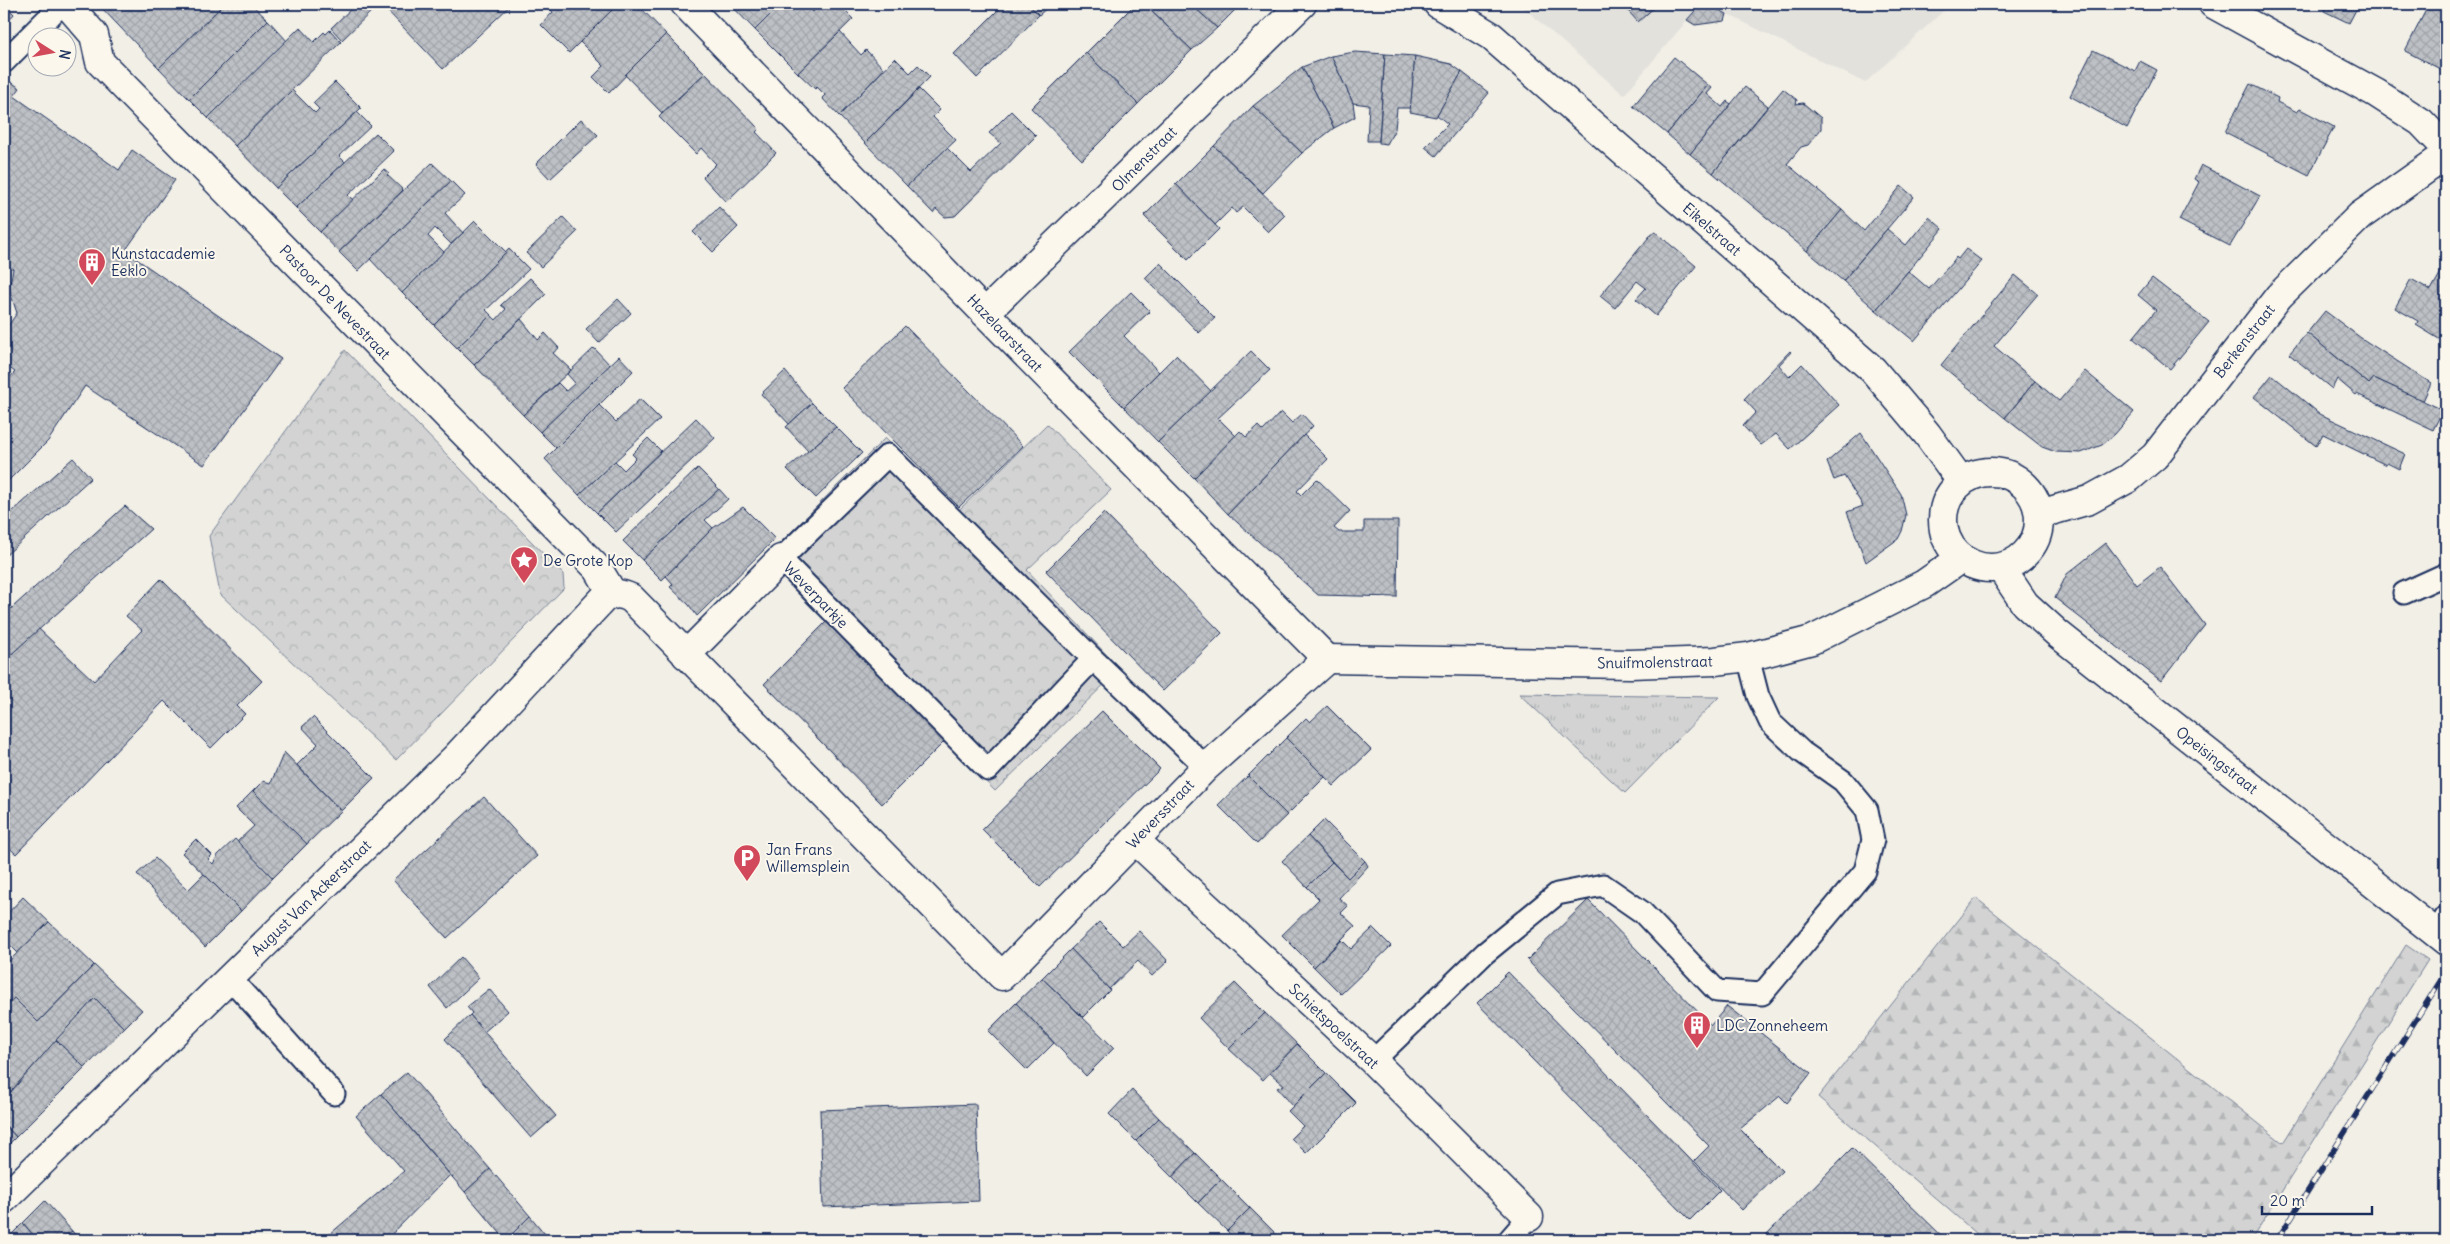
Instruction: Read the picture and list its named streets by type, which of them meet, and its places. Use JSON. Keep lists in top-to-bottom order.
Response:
{
  "streets": {
    "street": [
      "Olmenstraat",
      "Eikelstraat",
      "Pastoor De Nevestraat",
      "Hazelaarstraat",
      "Berkenstraat",
      "Snuifmolenstraat",
      "Opeisingstraat",
      "Weversstraat",
      "August Van Ackerstraat",
      "Schietspoelstraat"
    ],
    "lane": ["Weverparkje"]
  },
  "crossings": [
    ["Olmenstraat", "Hazelaarstraat"],
    ["Eikelstraat", "Berkenstraat"],
    ["Eikelstraat", "Snuifmolenstraat"],
    ["Eikelstraat", "Opeisingstraat"],
    ["Pastoor De Nevestraat", "August Van Ackerstraat"],
    ["Hazelaarstraat", "Snuifmolenstraat"],
    ["Hazelaarstraat", "Weversstraat"],
    ["Berkenstraat", "Snuifmolenstraat"],
    ["Berkenstraat", "Opeisingstraat"],
    ["Weverparkje", "Weversstraat"],
    ["Snuifmolenstraat", "Opeisingstraat"],
    ["Snuifmolenstraat", "Weversstraat"],
    ["Weversstraat", "Schietspoelstraat"]
  ],
  "places": {
    "building": ["Kunstacademie Eeklo", "LDC Zonneheem"],
    "place": ["De Grote Kop"],
    "parking": ["Jan Frans Willemsplein"]
  },
  "scale_bar": "20 m",
  "north": "right"
}
